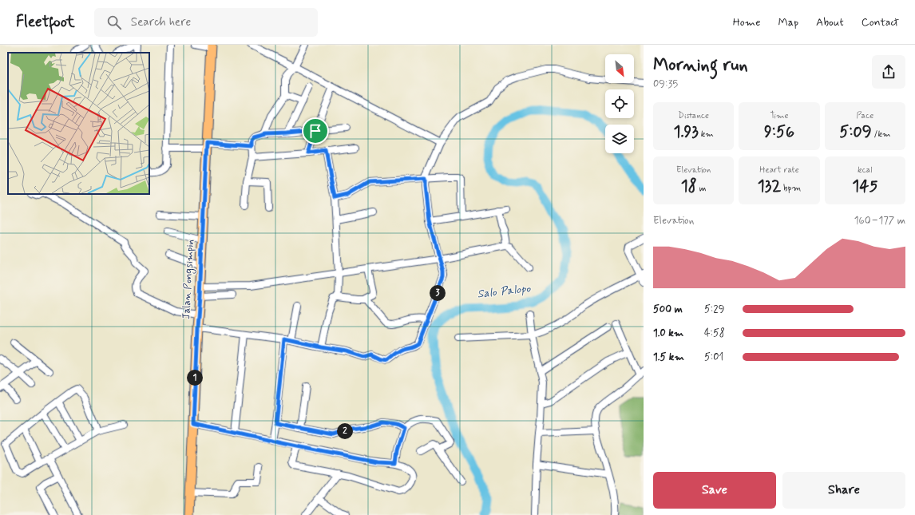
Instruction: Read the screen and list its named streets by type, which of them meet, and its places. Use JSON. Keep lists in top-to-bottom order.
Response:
{
  "streets": {
    "main road": ["Jalan Pongsimpin"]
  },
  "water": ["Salo Palopo"],
  "north": "bottom right",
  "page": {
    "header": "Fleetfoot",
    "search": "Search here",
    "nav": [
      "Home",
      "Map",
      "About",
      "Contact"
    ],
    "heading": ["Morning run", "09:35"],
    "stats": [
      ["Distance", "1.93 km"],
      ["Time", "9:56"],
      ["Pace", "5:09 /km"],
      ["Elevation", "18 m"],
      ["Heart rate", "132 bpm"],
      ["kcal", "145"]
    ],
    "chart": ["Elevation", "160–177 m"],
    "pins": ["3", "1", "2"],
    "list": [
      {
        "name": "500 m",
        "note": "5:29"
      },
      {
        "name": "1.0 km",
        "note": "4:58"
      },
      {
        "name": "1.5 km",
        "note": "5:01"
      }
    ],
    "buttons": ["Save", "Share"]
  }
}
